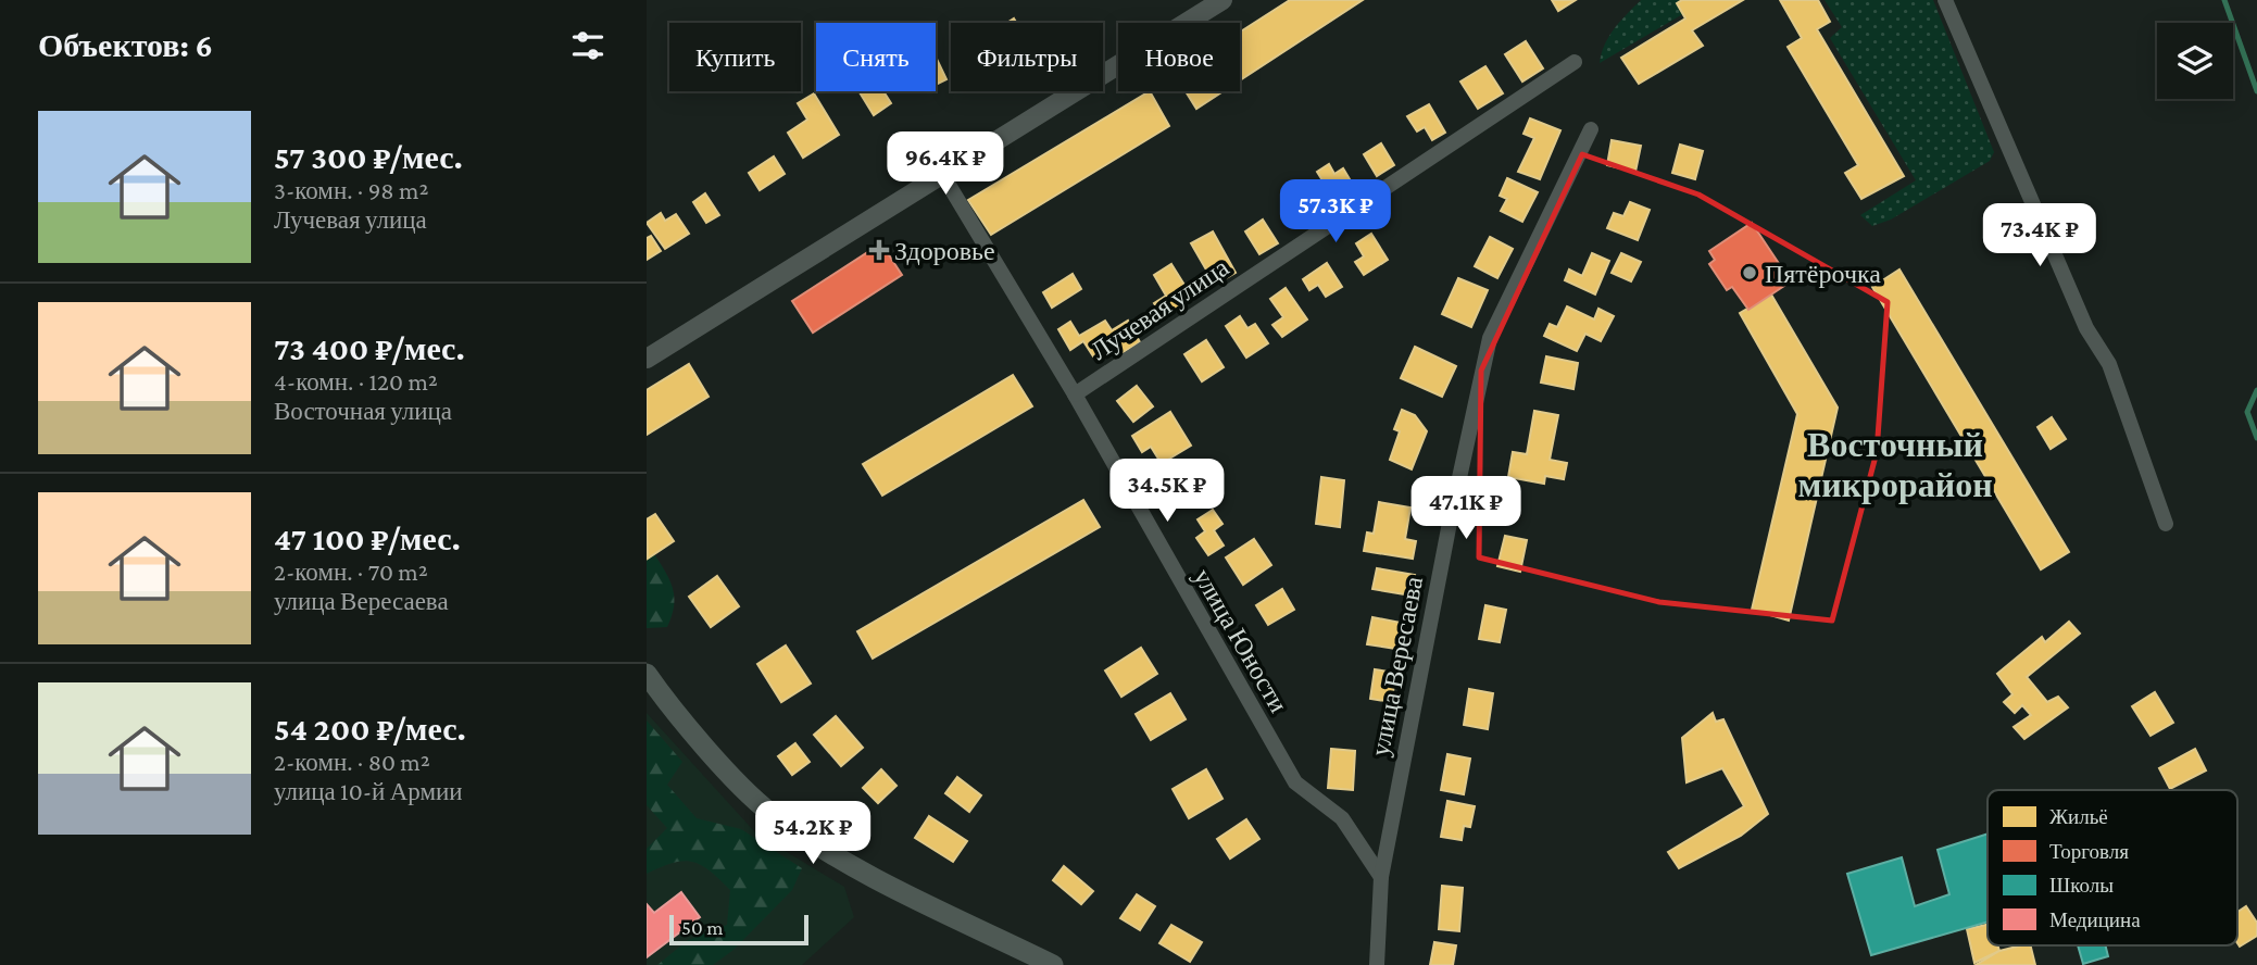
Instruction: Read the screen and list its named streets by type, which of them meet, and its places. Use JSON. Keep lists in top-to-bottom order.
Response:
{
  "streets": {
    "street": ["Лучевая улица", "улица Юности", "улица Вересаева"]
  },
  "crossings": [
    ["Лучевая улица", "улица Юности"],
    ["улица Юности", "улица Вересаева"]
  ],
  "districts": ["Восточный микрорайон"],
  "places": {
    "health": ["Здоровье"],
    "other": ["Пятёрочка"]
  },
  "legend": [
    "Жильё",
    "Торговля",
    "Школы",
    "Медицина"
  ],
  "scale_bar": "50 m",
  "page": {
    "heading": "Объектов: 6",
    "chip": [
      "Купить",
      "Снять",
      "Фильтры",
      "Новое"
    ],
    "list": [
      {
        "name": "57 300 ₽/мес.",
        "note": "3-комн. · 98 m² · Лучевая улица"
      },
      {
        "name": "73 400 ₽/мес.",
        "note": "4-комн. · 120 m² · Восточная улица"
      },
      {
        "name": "47 100 ₽/мес.",
        "note": "2-комн. · 70 m² · улица Вересаева"
      },
      {
        "name": "54 200 ₽/мес.",
        "note": "2-комн. · 80 m² · улица 10-й Армии"
      }
    ],
    "price": [
      "96.4K ₽",
      "57.3K ₽",
      "73.4K ₽",
      "34.5K ₽",
      "47.1K ₽",
      "54.2K ₽"
    ],
    "scale": "50 m"
  }
}
